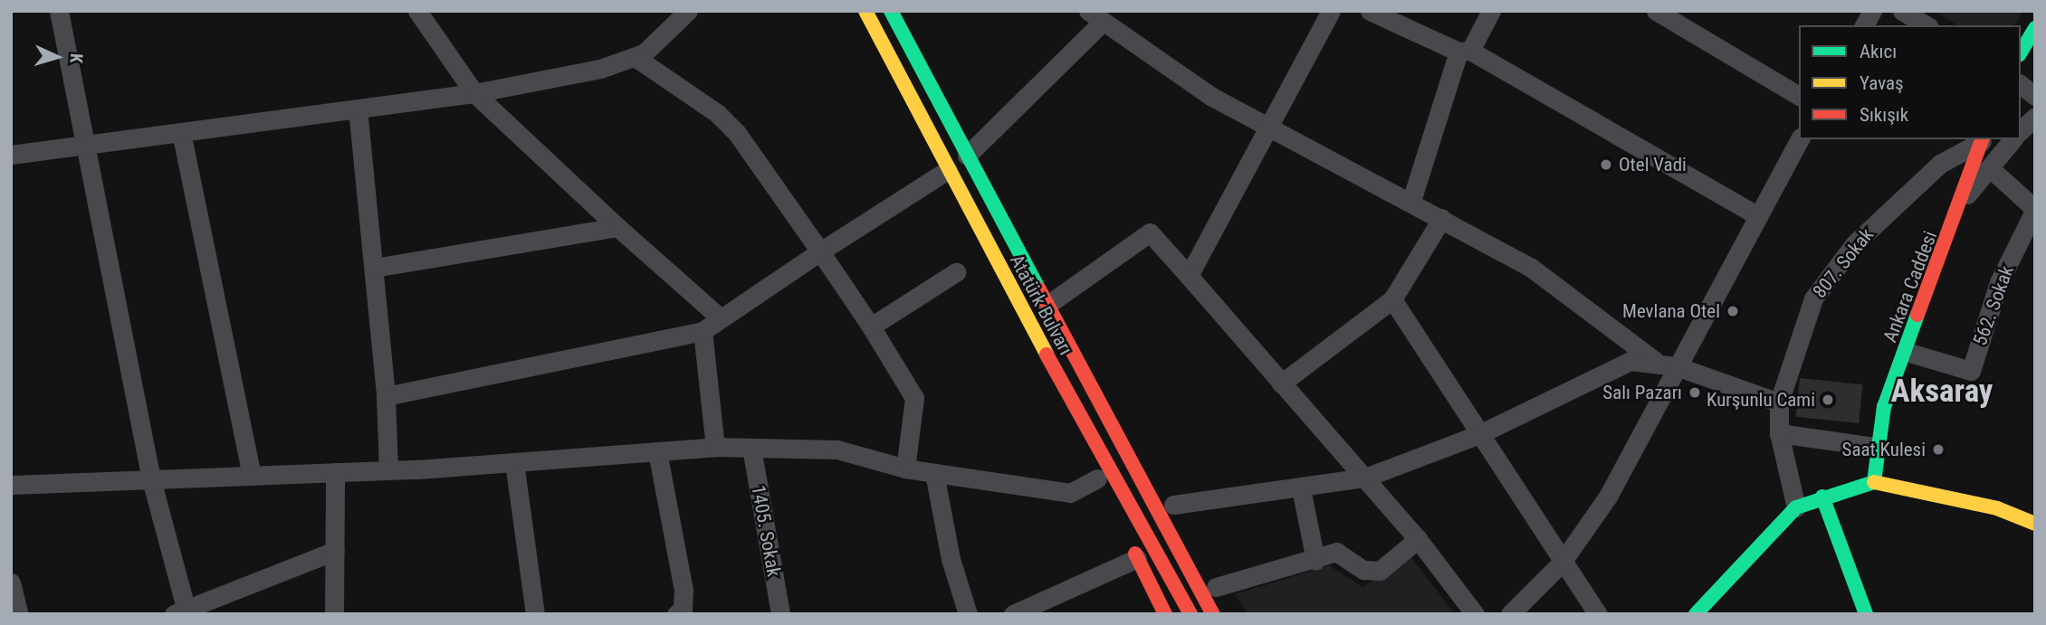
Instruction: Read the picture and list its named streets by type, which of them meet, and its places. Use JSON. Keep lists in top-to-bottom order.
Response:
{
  "streets": {
    "main road": ["Ankara Caddesi", "Atatürk Bulvarı"],
    "street": ["807. Sokak", "562. Sokak", "1405. Sokak"]
  },
  "crossings": [
    ["807. Sokak", "Ankara Caddesi"],
    ["Ankara Caddesi", "562. Sokak"]
  ],
  "districts": ["Aksaray"],
  "places": [
    "Otel Vadi",
    "Mevlana Otel",
    "Salı Pazarı",
    "Kurşunlu Cami",
    "Saat Kulesi"
  ],
  "legend": ["Akıcı", "Yavaş", "Sıkışık"],
  "north": "right"
}
